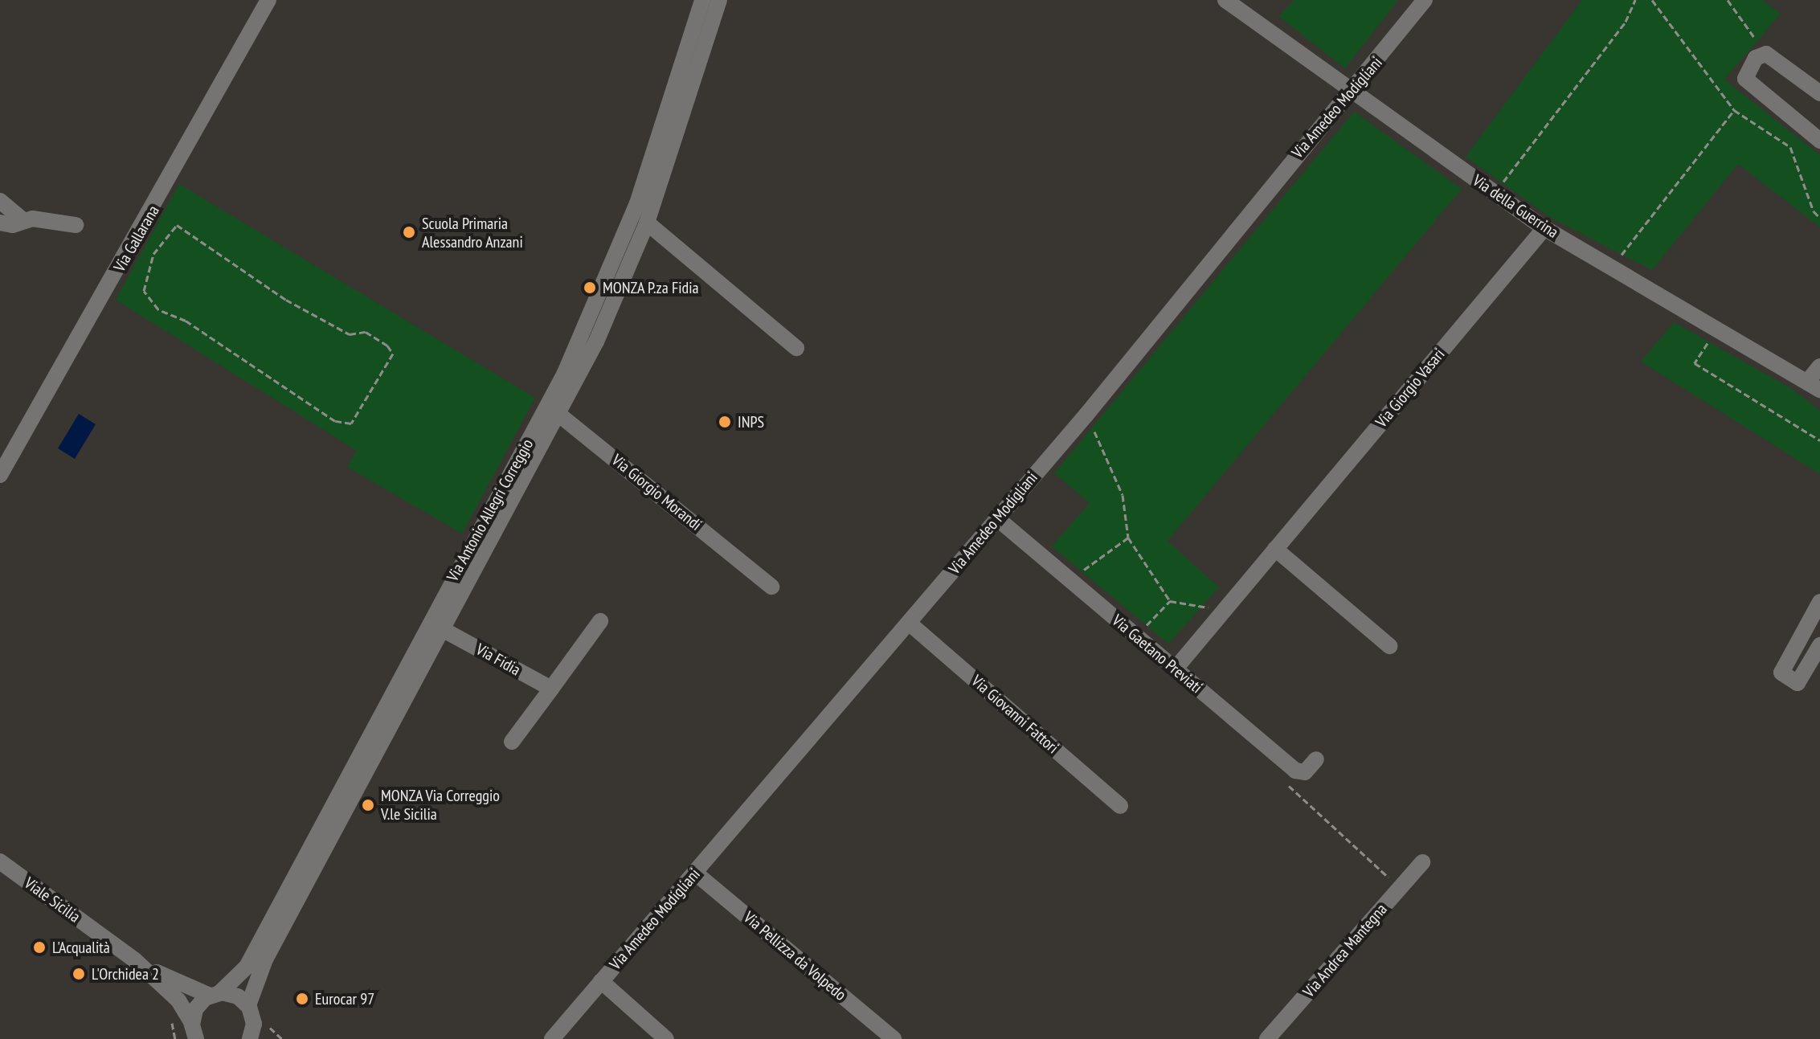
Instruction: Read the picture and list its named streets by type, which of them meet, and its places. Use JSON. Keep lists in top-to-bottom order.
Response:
{
  "streets": {
    "street": [
      "Via Amedeo Modigliani",
      "Via della Guerrina",
      "Via Gallarana",
      "Via Giorgio Vasari",
      "Via Giorgio Morandi",
      "Via Antonio Allegri Correggio",
      "Via Gaetano Previati",
      "Via Fidia",
      "Via Giovanni Fattori",
      "Viale Sicilia",
      "Via Andrea Mantegna",
      "Via Pellizza da Volpedo"
    ]
  },
  "crossings": [
    ["Via Amedeo Modigliani", "Via della Guerrina"],
    ["Via Amedeo Modigliani", "Via Gaetano Previati"],
    ["Via Amedeo Modigliani", "Via Giovanni Fattori"],
    ["Via Amedeo Modigliani", "Via Pellizza da Volpedo"],
    ["Via della Guerrina", "Via Giorgio Vasari"],
    ["Via Giorgio Vasari", "Via Gaetano Previati"],
    ["Via Giorgio Morandi", "Via Antonio Allegri Correggio"],
    ["Via Antonio Allegri Correggio", "Via Fidia"],
    ["Via Antonio Allegri Correggio", "Viale Sicilia"]
  ],
  "places": [
    "Scuola Primaria Alessandro Anzani",
    "MONZA P.za Fidia",
    "INPS",
    "MONZA Via Correggio V.le Sicilia",
    "L'Acqualità",
    "L'Orchidea 2",
    "Eurocar 97"
  ]
}
